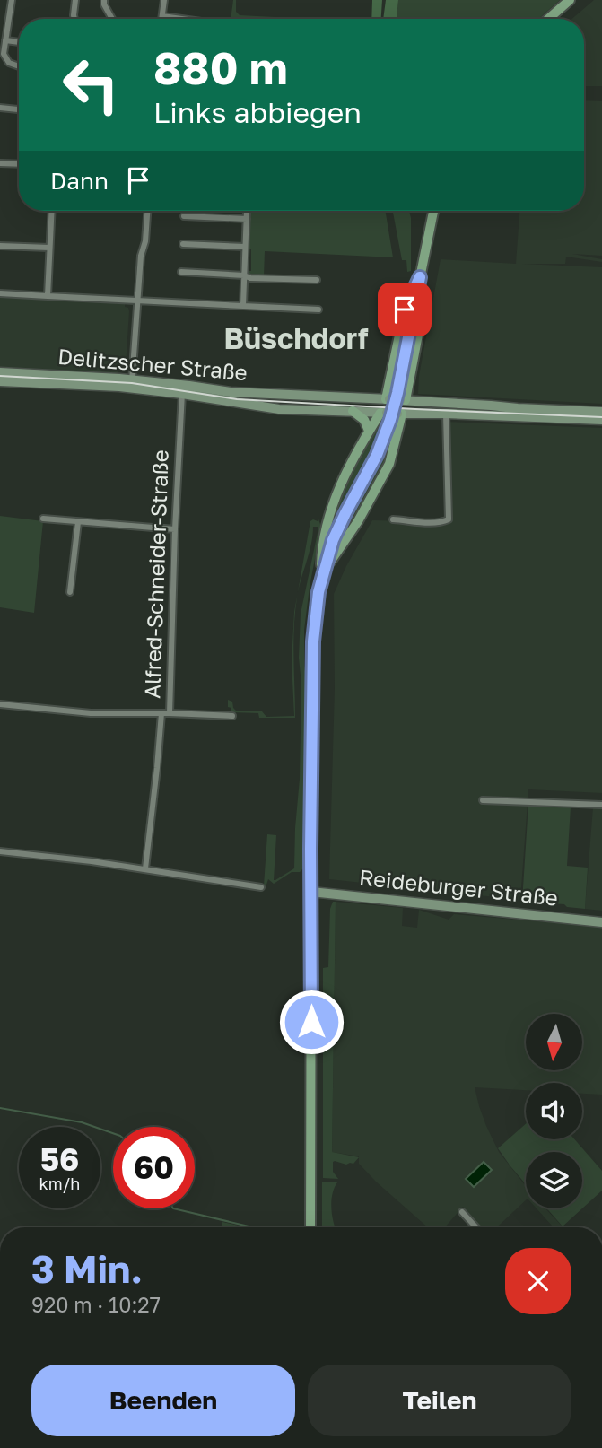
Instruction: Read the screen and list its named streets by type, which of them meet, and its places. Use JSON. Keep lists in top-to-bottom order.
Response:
{
  "streets": {
    "main road": ["Delitzscher Straße", "Reideburger Straße"],
    "street": ["Alfred-Schneider-Straße"]
  },
  "crossings": [
    ["Delitzscher Straße", "Alfred-Schneider-Straße"]
  ],
  "districts": ["Büschdorf"],
  "north": "bottom",
  "page": {
    "turn": ["880 m", "Links abbiegen"],
    "then": "Dann",
    "speed": "56 km/h",
    "limit": "60",
    "heading": ["3 Min.", "920 m · 10:27"],
    "buttons": ["Beenden", "Teilen"]
  }
}
